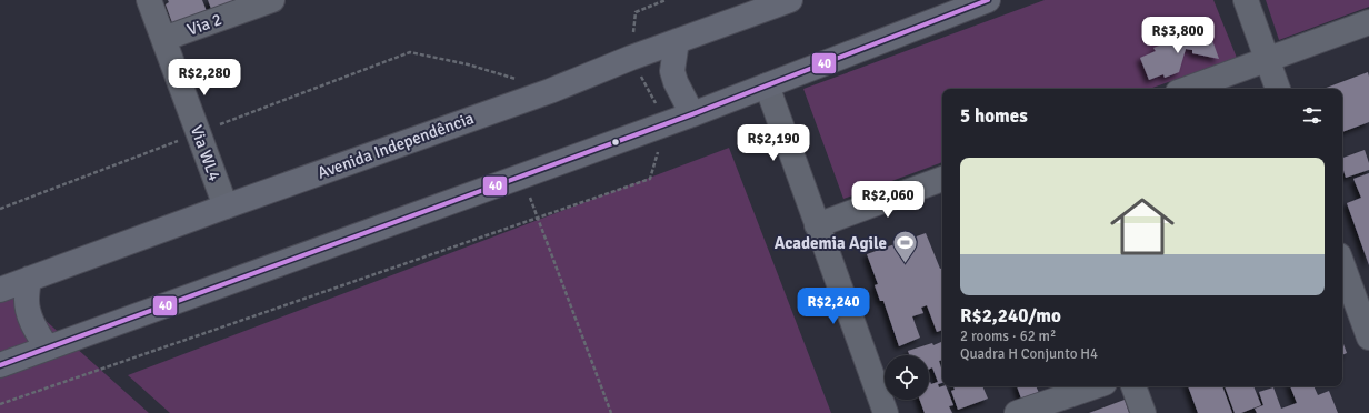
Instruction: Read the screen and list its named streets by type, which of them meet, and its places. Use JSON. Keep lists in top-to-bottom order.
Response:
{
  "streets": {
    "main road": ["Avenida Independência"],
    "street": ["Via 2", "Via WL4"]
  },
  "crossings": [
    ["Via 2", "Via WL4"],
    ["Avenida Independência", "Via WL4"]
  ],
  "places": {
    "sports": ["Academia Agile"]
  },
  "lines": ["transit line 40"],
  "page": {
    "price": [
      "R$3,800",
      "R$2,280",
      "R$2,190",
      "R$2,060",
      "R$2,240"
    ],
    "heading": "5 homes",
    "list": [
      {
        "name": "R$2,240/mo",
        "note": "2 rooms · 62 m² · Quadra H Conjunto H4"
      }
    ]
  }
}
